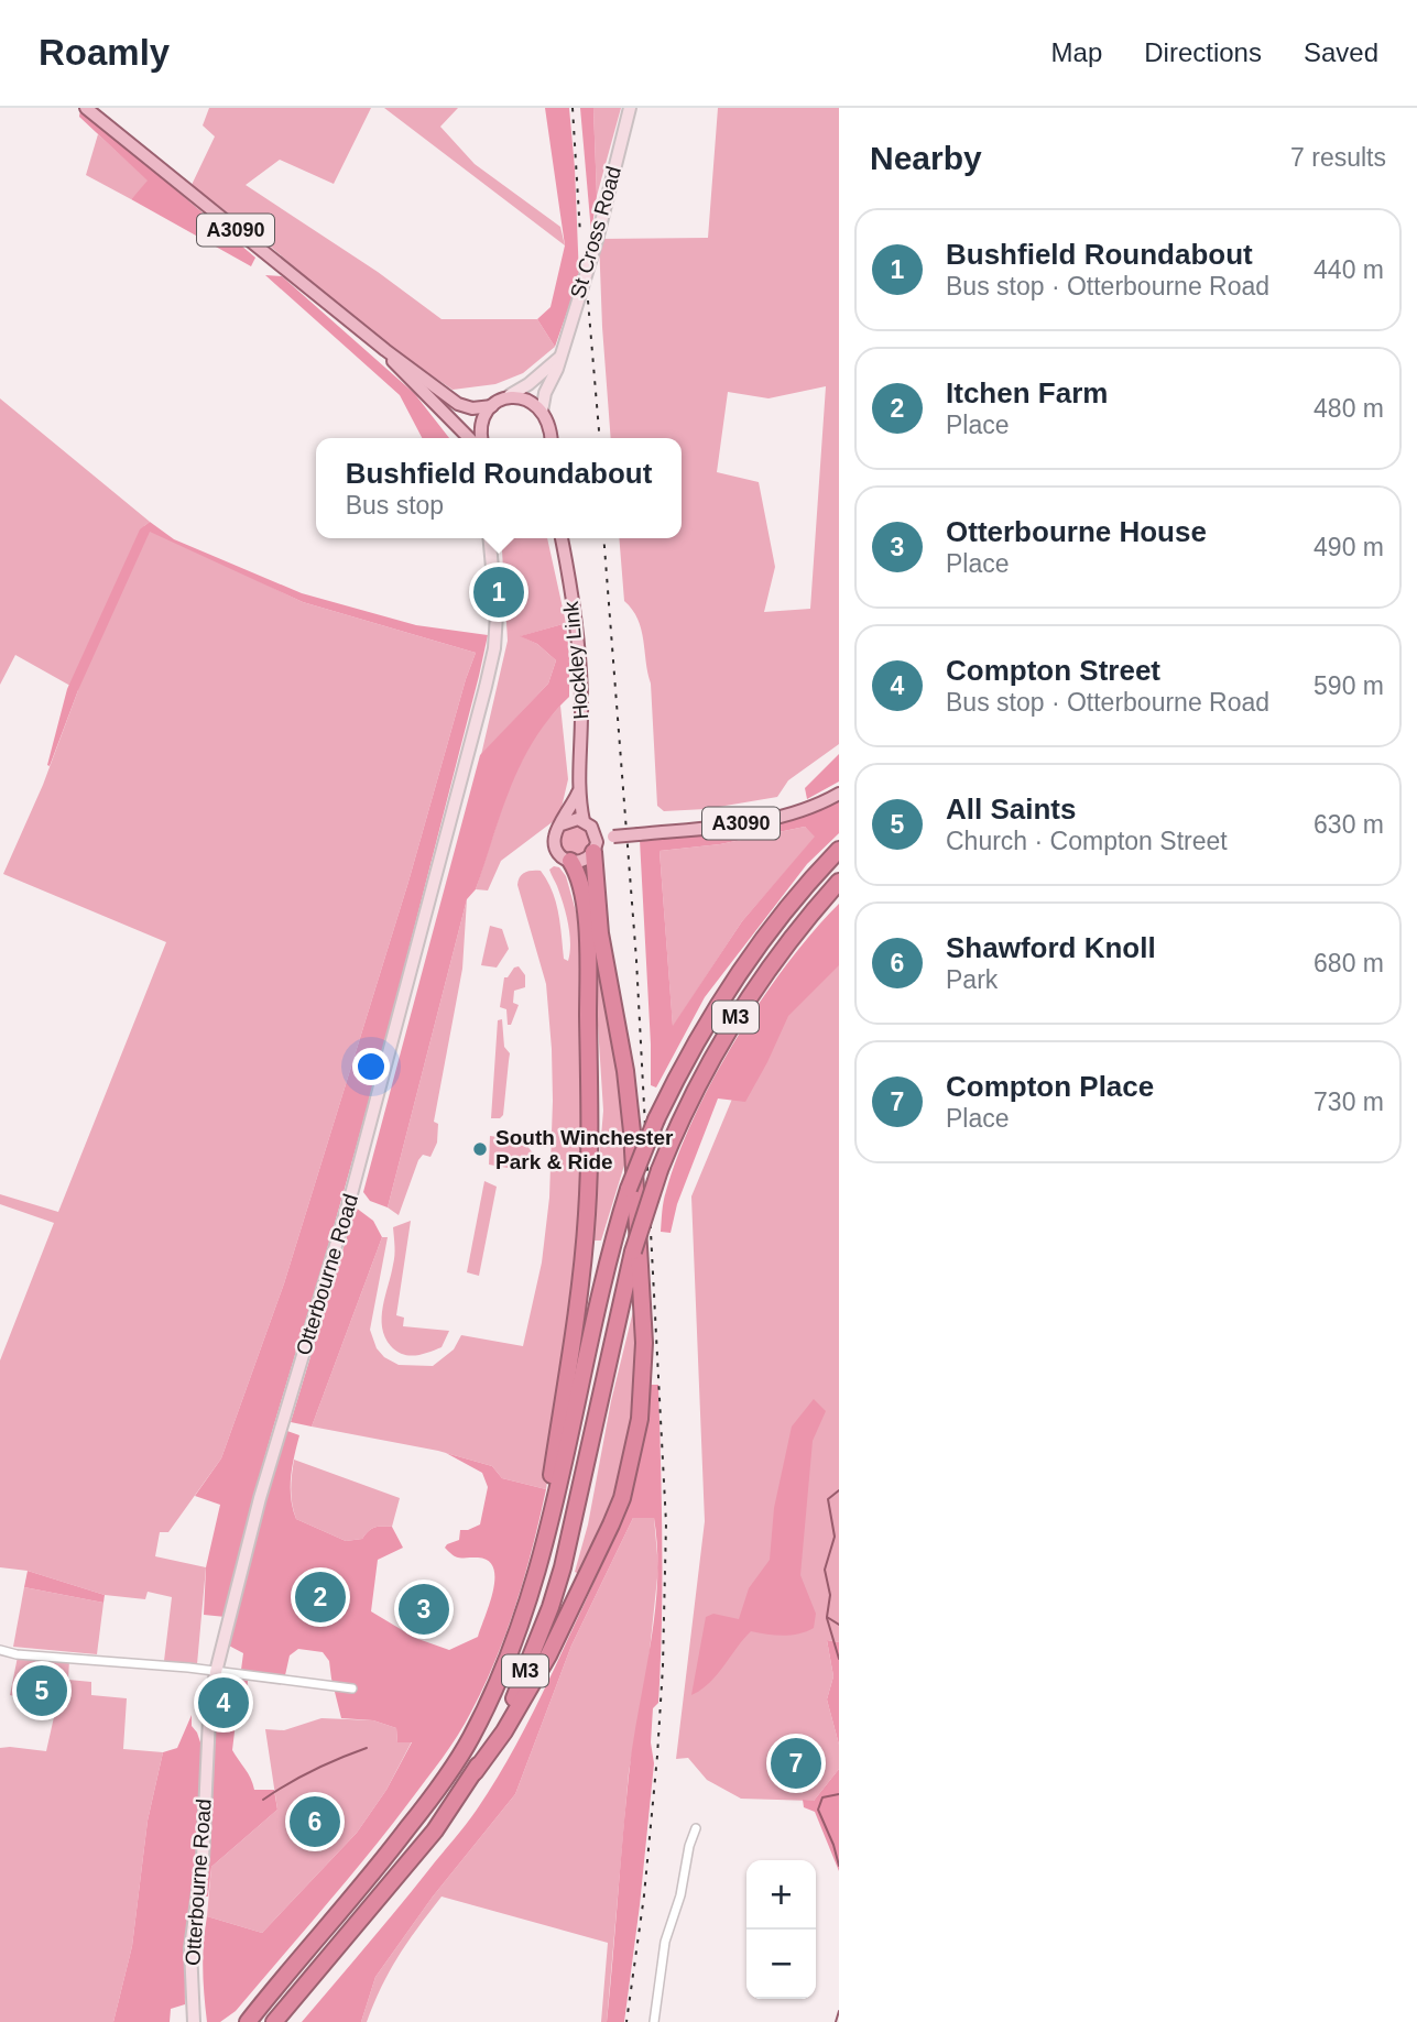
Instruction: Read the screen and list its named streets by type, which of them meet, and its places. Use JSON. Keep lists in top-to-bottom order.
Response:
{
  "streets": {
    "highway": ["M3"],
    "main road": ["A3090", "Hockley Link"],
    "street": ["St Cross Road", "Otterbourne Road"]
  },
  "crossings": [
    ["A3090", "Hockley Link"],
    ["A3090", "M3"],
    ["Hockley Link", "M3"]
  ],
  "places": ["South Winchester Park & Ride"],
  "page": {
    "header": "Roamly",
    "nav": ["Map", "Directions", "Saved"],
    "heading": ["Nearby", "7 results"],
    "list": [
      {
        "mark": "1",
        "name": "Bushfield Roundabout",
        "note": "Bus stop · Otterbourne Road",
        "value": "440 m"
      },
      {
        "mark": "2",
        "name": "Itchen Farm",
        "note": "Place",
        "value": "480 m"
      },
      {
        "mark": "3",
        "name": "Otterbourne House",
        "note": "Place",
        "value": "490 m"
      },
      {
        "mark": "4",
        "name": "Compton Street",
        "note": "Bus stop · Otterbourne Road",
        "value": "590 m"
      },
      {
        "mark": "5",
        "name": "All Saints",
        "note": "Church · Compton Street",
        "value": "630 m"
      },
      {
        "mark": "6",
        "name": "Shawford Knoll",
        "note": "Park",
        "value": "680 m"
      },
      {
        "mark": "7",
        "name": "Compton Place",
        "note": "Place",
        "value": "730 m"
      }
    ],
    "popup": ["Bushfield Roundabout", "Bus stop"],
    "pins": [
      "1",
      "2",
      "3",
      "5",
      "4",
      "7",
      "6"
    ],
    "map_buttons": ["+", "−"]
  }
}
